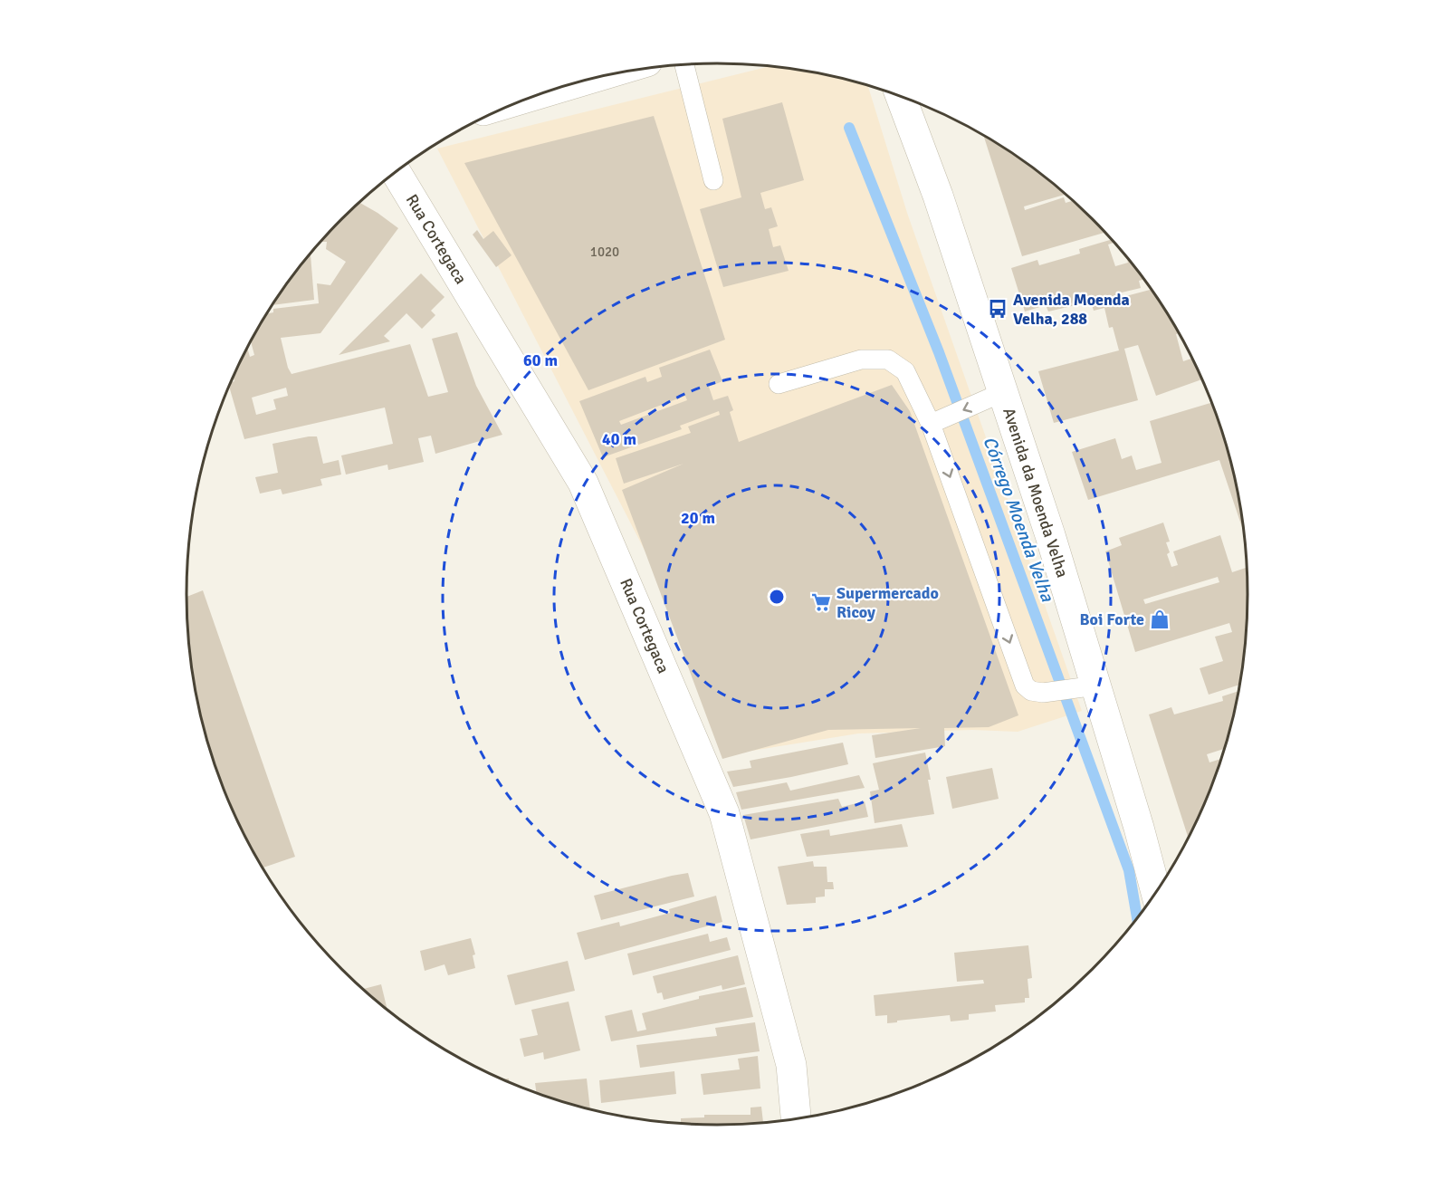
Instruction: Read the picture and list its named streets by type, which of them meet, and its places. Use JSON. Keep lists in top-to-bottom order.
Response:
{
  "streets": {
    "street": ["Rua Cortegaca", "Avenida da Moenda Velha"]
  },
  "water": ["Córrego Moenda Velha"],
  "places": {
    "bus stop": ["Avenida Moenda Velha, 288"],
    "supermarket": ["Supermercado Ricoy"],
    "shop": ["Boi Forte"]
  },
  "house_numbers": ["1020"],
  "rings": ["60 m", "40 m", "20 m"]
}
